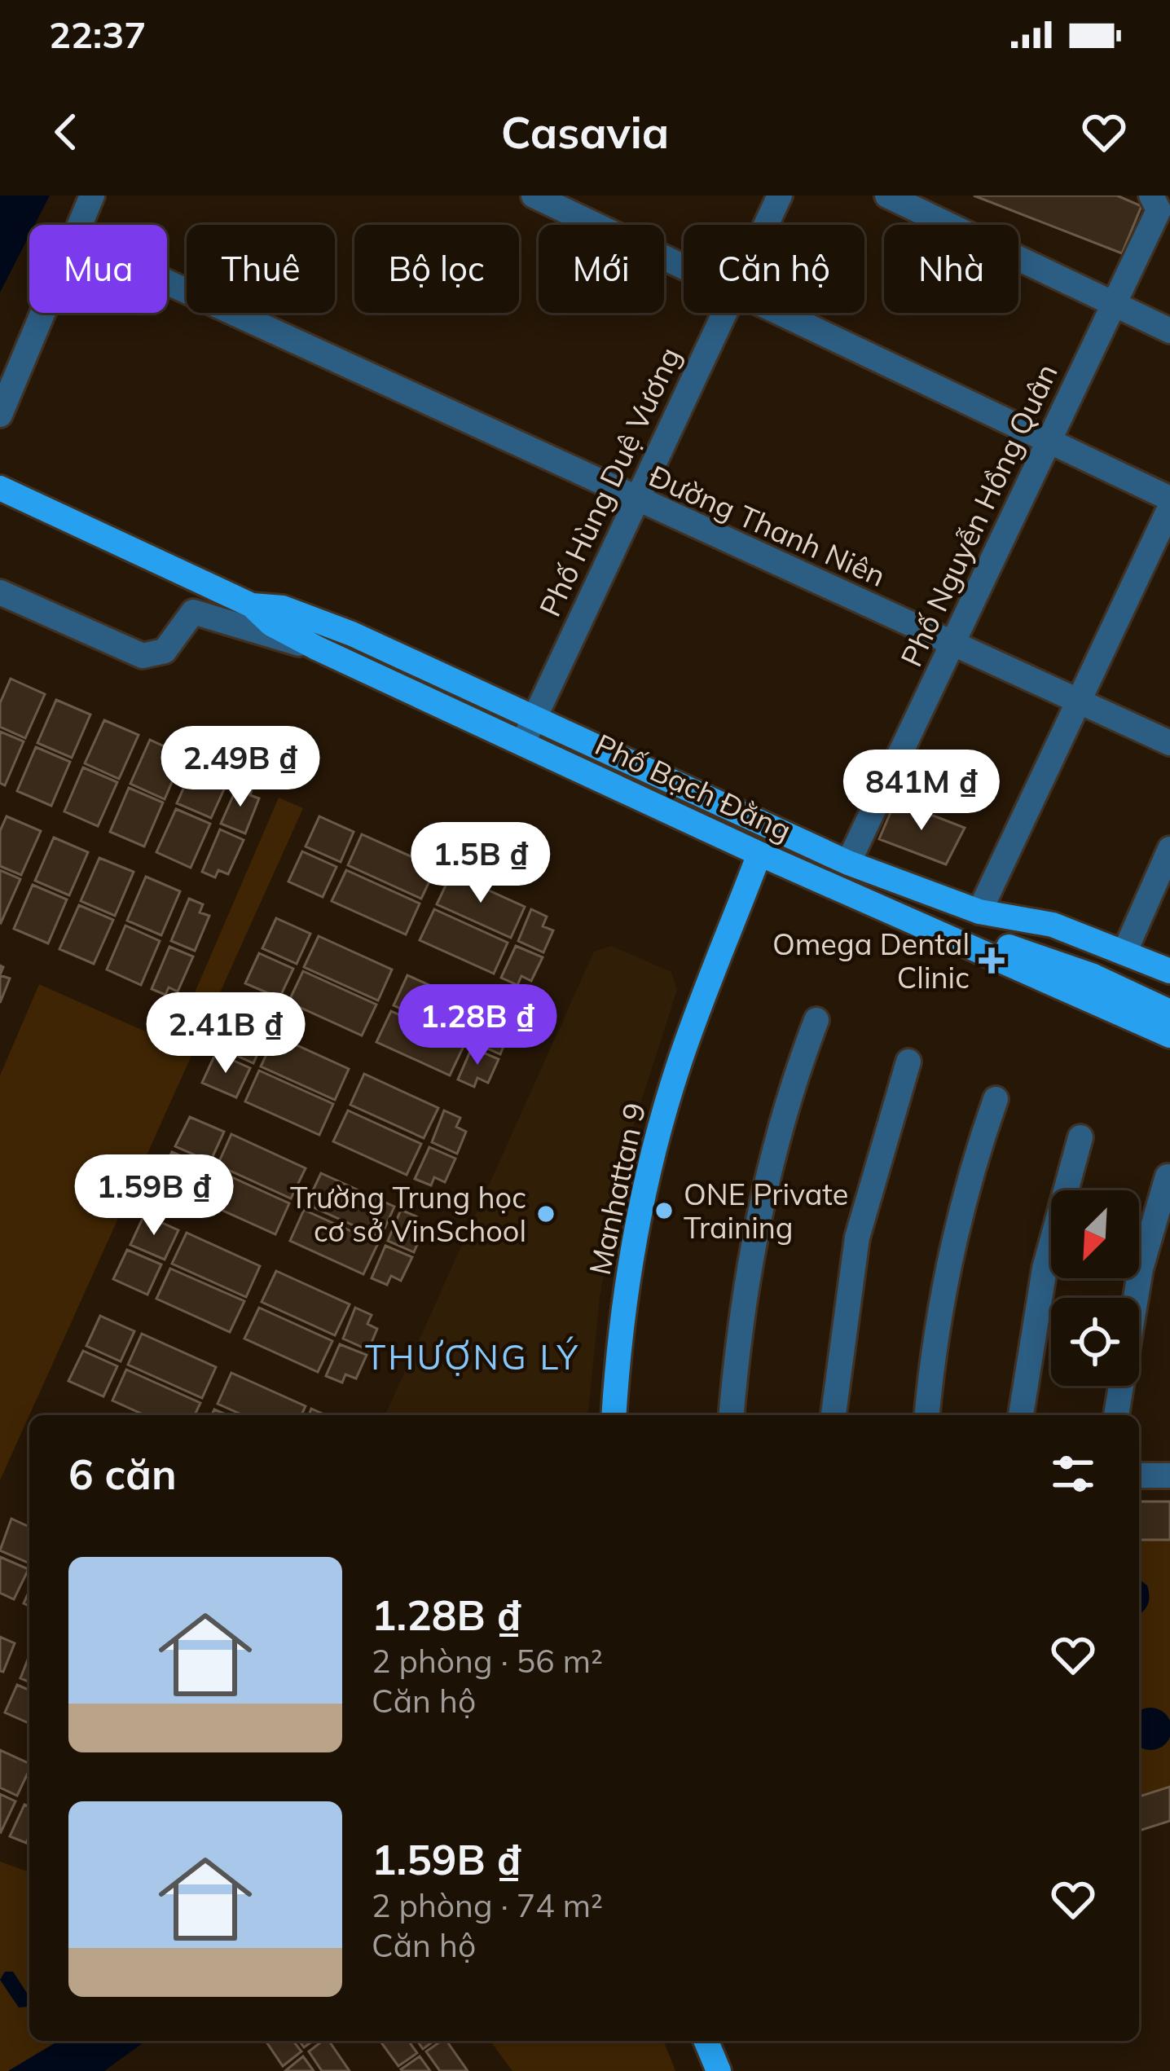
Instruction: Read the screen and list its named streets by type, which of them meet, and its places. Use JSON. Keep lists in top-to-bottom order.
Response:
{
  "streets": {
    "main road": ["Phố Bạch Đằng", "Manhattan 9"],
    "street": ["Phố Hùng Duệ Vương", "Phố Nguyễn Hồng Quân", "Đường Thanh Niên"]
  },
  "crossings": [
    ["Phố Hùng Duệ Vương", "Đường Thanh Niên"],
    ["Phố Hùng Duệ Vương", "Phố Bạch Đằng"],
    ["Phố Nguyễn Hồng Quân", "Đường Thanh Niên"],
    ["Phố Nguyễn Hồng Quân", "Phố Bạch Đằng"],
    ["Phố Bạch Đằng", "Manhattan 9"]
  ],
  "districts": ["THƯỢNG LÝ"],
  "places": {
    "health": ["Omega Dental Clinic"],
    "other": ["ONE Private Training", "Trường Trung học cơ sở VinSchool"]
  },
  "north": "bottom left",
  "page": {
    "status": "22:37",
    "header": "Casavia",
    "chip": [
      "Mua",
      "Thuê",
      "Bộ lọc",
      "Mới",
      "Căn hộ",
      "Nhà"
    ],
    "price": [
      "2.49B ₫",
      "841M ₫",
      "1.5B ₫",
      "1.28B ₫",
      "2.41B ₫",
      "1.59B ₫"
    ],
    "heading": "6 căn",
    "list": [
      {
        "name": "1.28B ₫",
        "note": "2 phòng · 56 m² · Căn hộ"
      },
      {
        "name": "1.59B ₫",
        "note": "2 phòng · 74 m² · Căn hộ"
      }
    ]
  }
}
